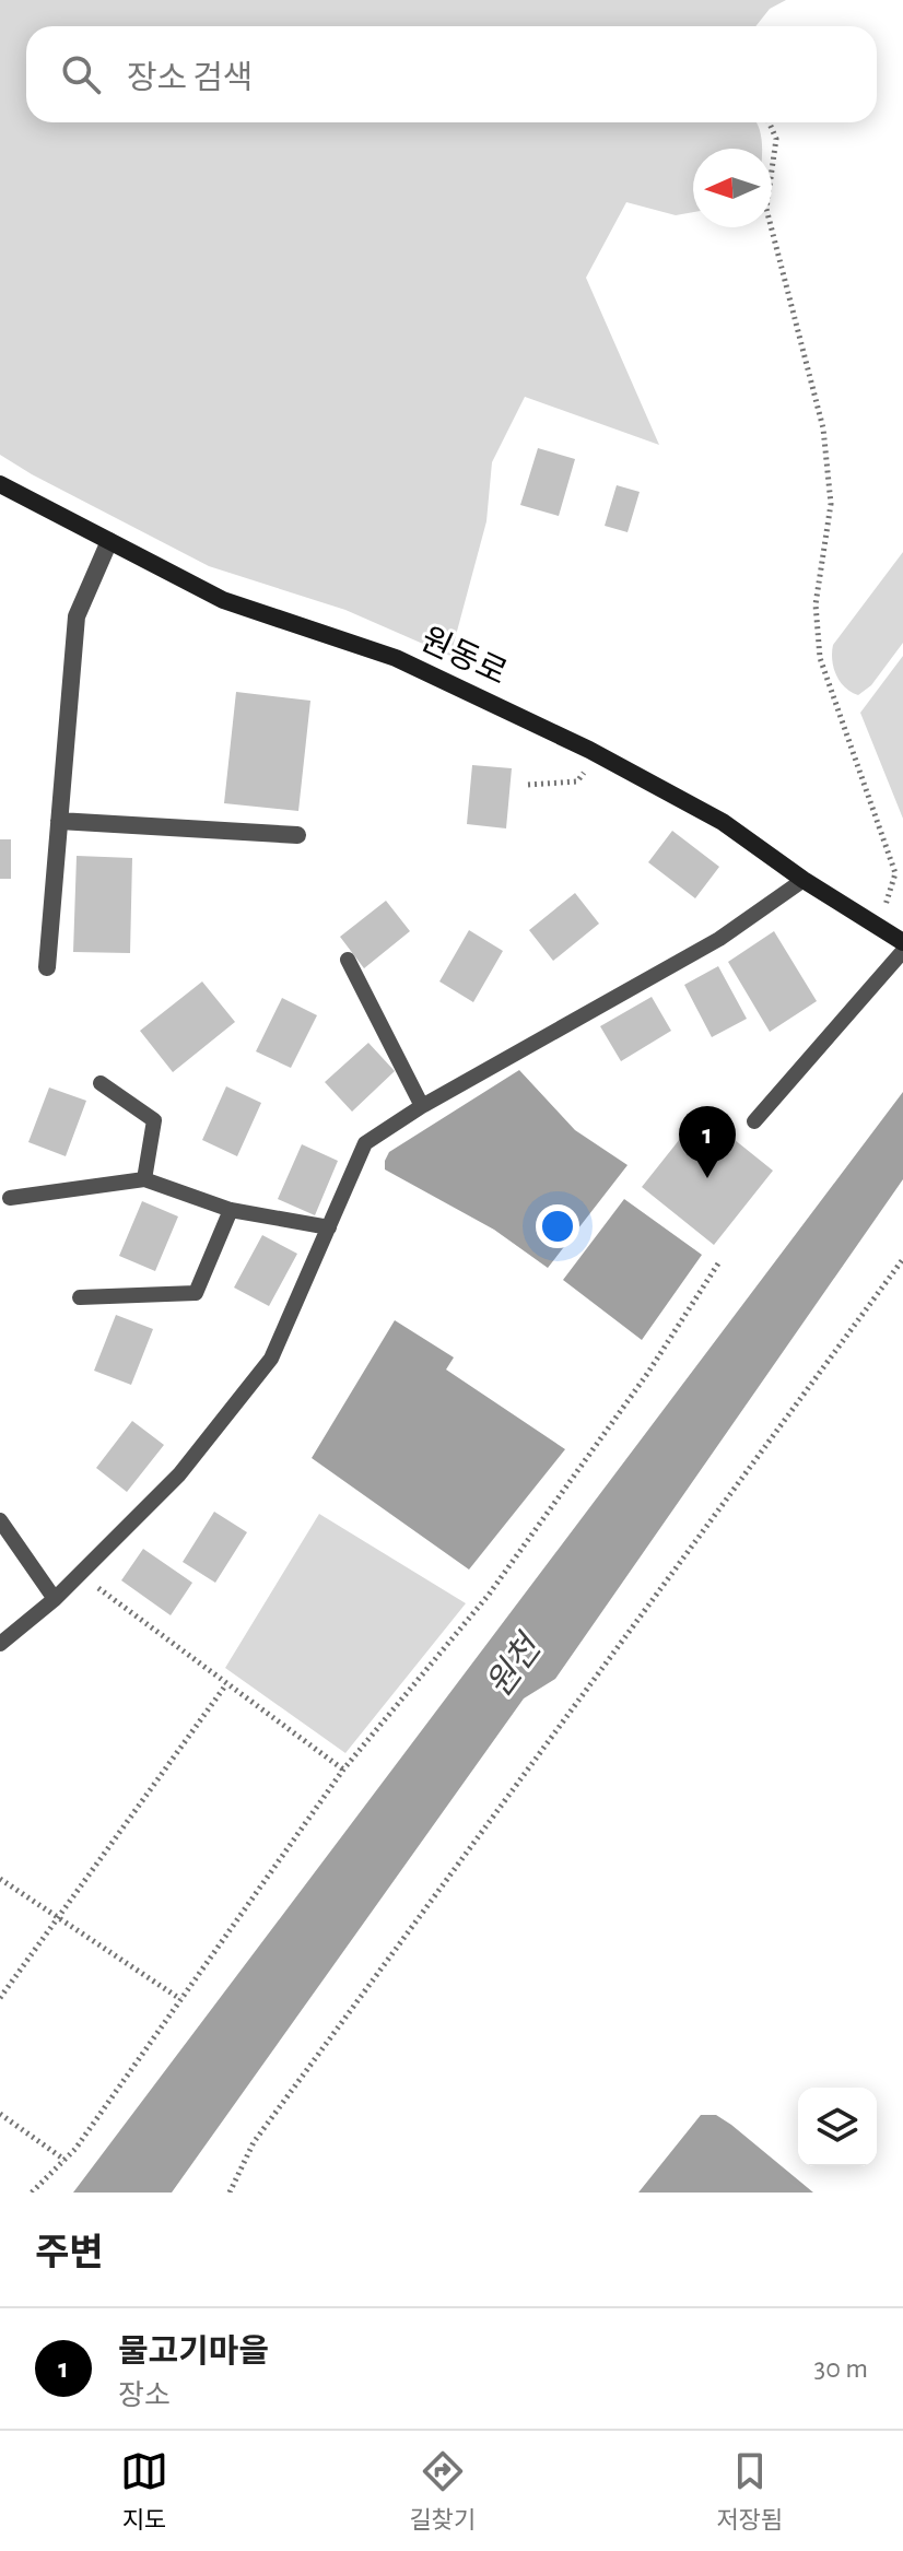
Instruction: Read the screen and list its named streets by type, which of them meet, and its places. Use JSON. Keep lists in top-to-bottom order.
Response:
{
  "streets": {
    "street": ["원동로"]
  },
  "water": ["원천"],
  "north": "left",
  "page": {
    "search": "장소 검색",
    "pins": "1",
    "heading": "주변",
    "list": [
      {
        "mark": "1",
        "name": "물고기마을",
        "note": "장소",
        "value": "30 m"
      }
    ],
    "nav": ["지도", "길찾기", "저장됨"]
  }
}
